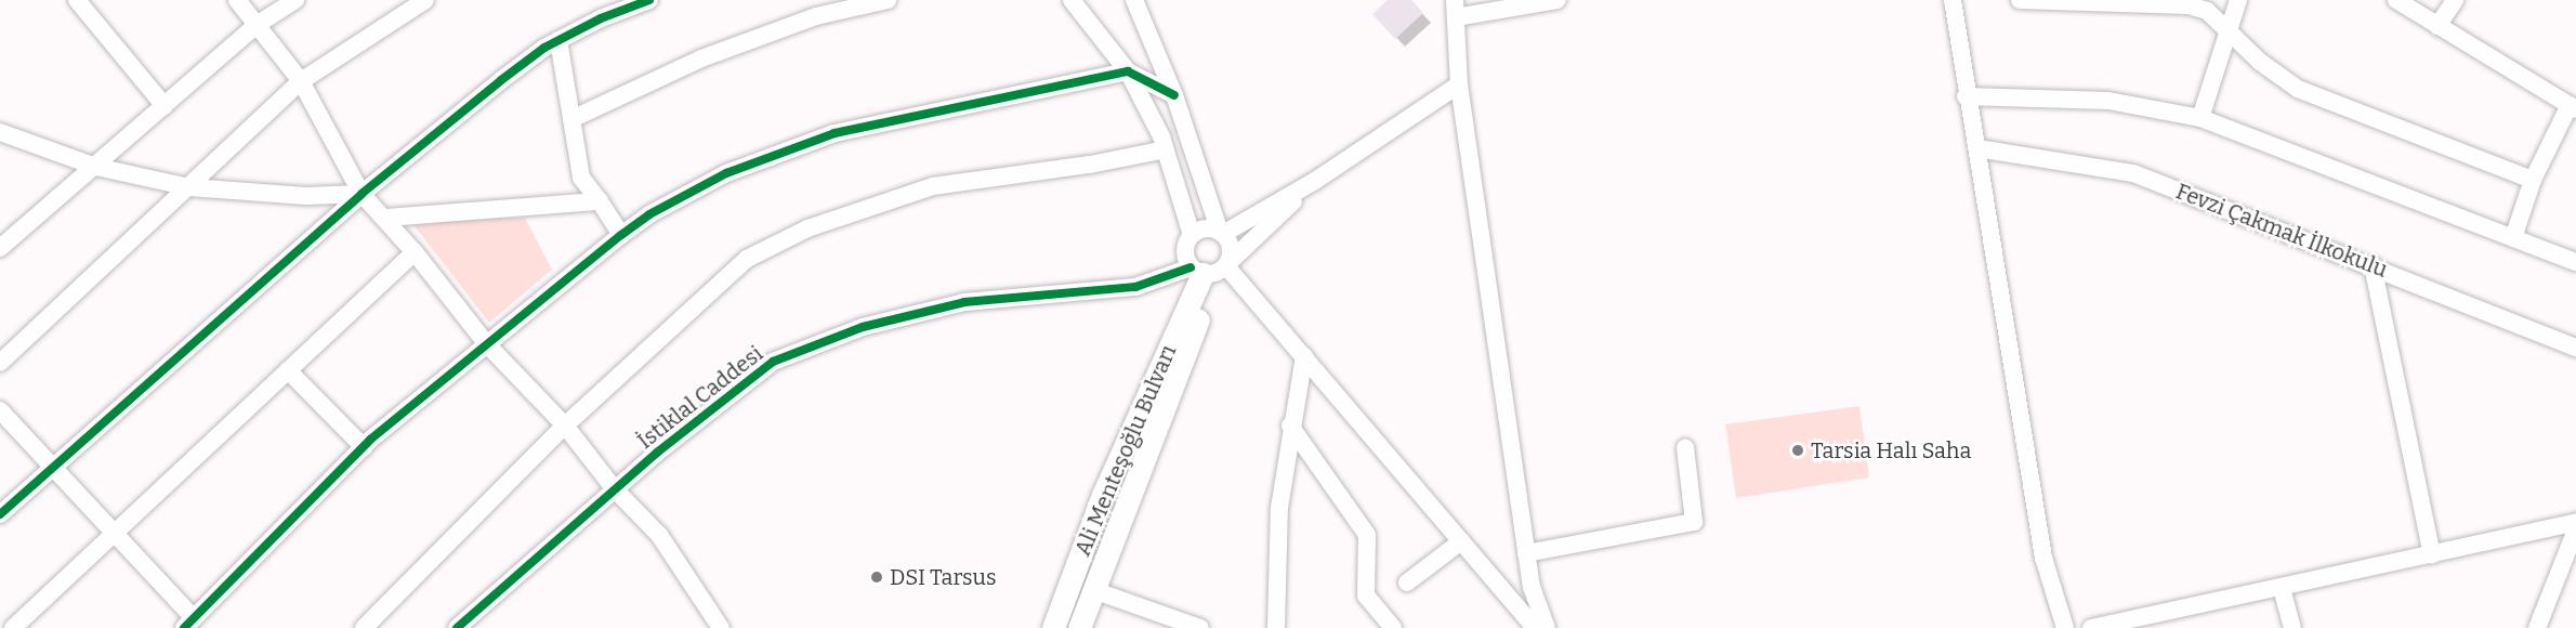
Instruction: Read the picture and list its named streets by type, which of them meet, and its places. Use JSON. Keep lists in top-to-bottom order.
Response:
{
  "streets": {
    "main road": ["Ali Menteşoğlu Bulvarı"],
    "street": ["Fevzi Çakmak İlkokulu", "İstiklal Caddesi"]
  },
  "crossings": [
    ["İstiklal Caddesi", "Ali Menteşoğlu Bulvarı"]
  ],
  "places": ["Tarsia Halı Saha", "DSI Tarsus"]
}
